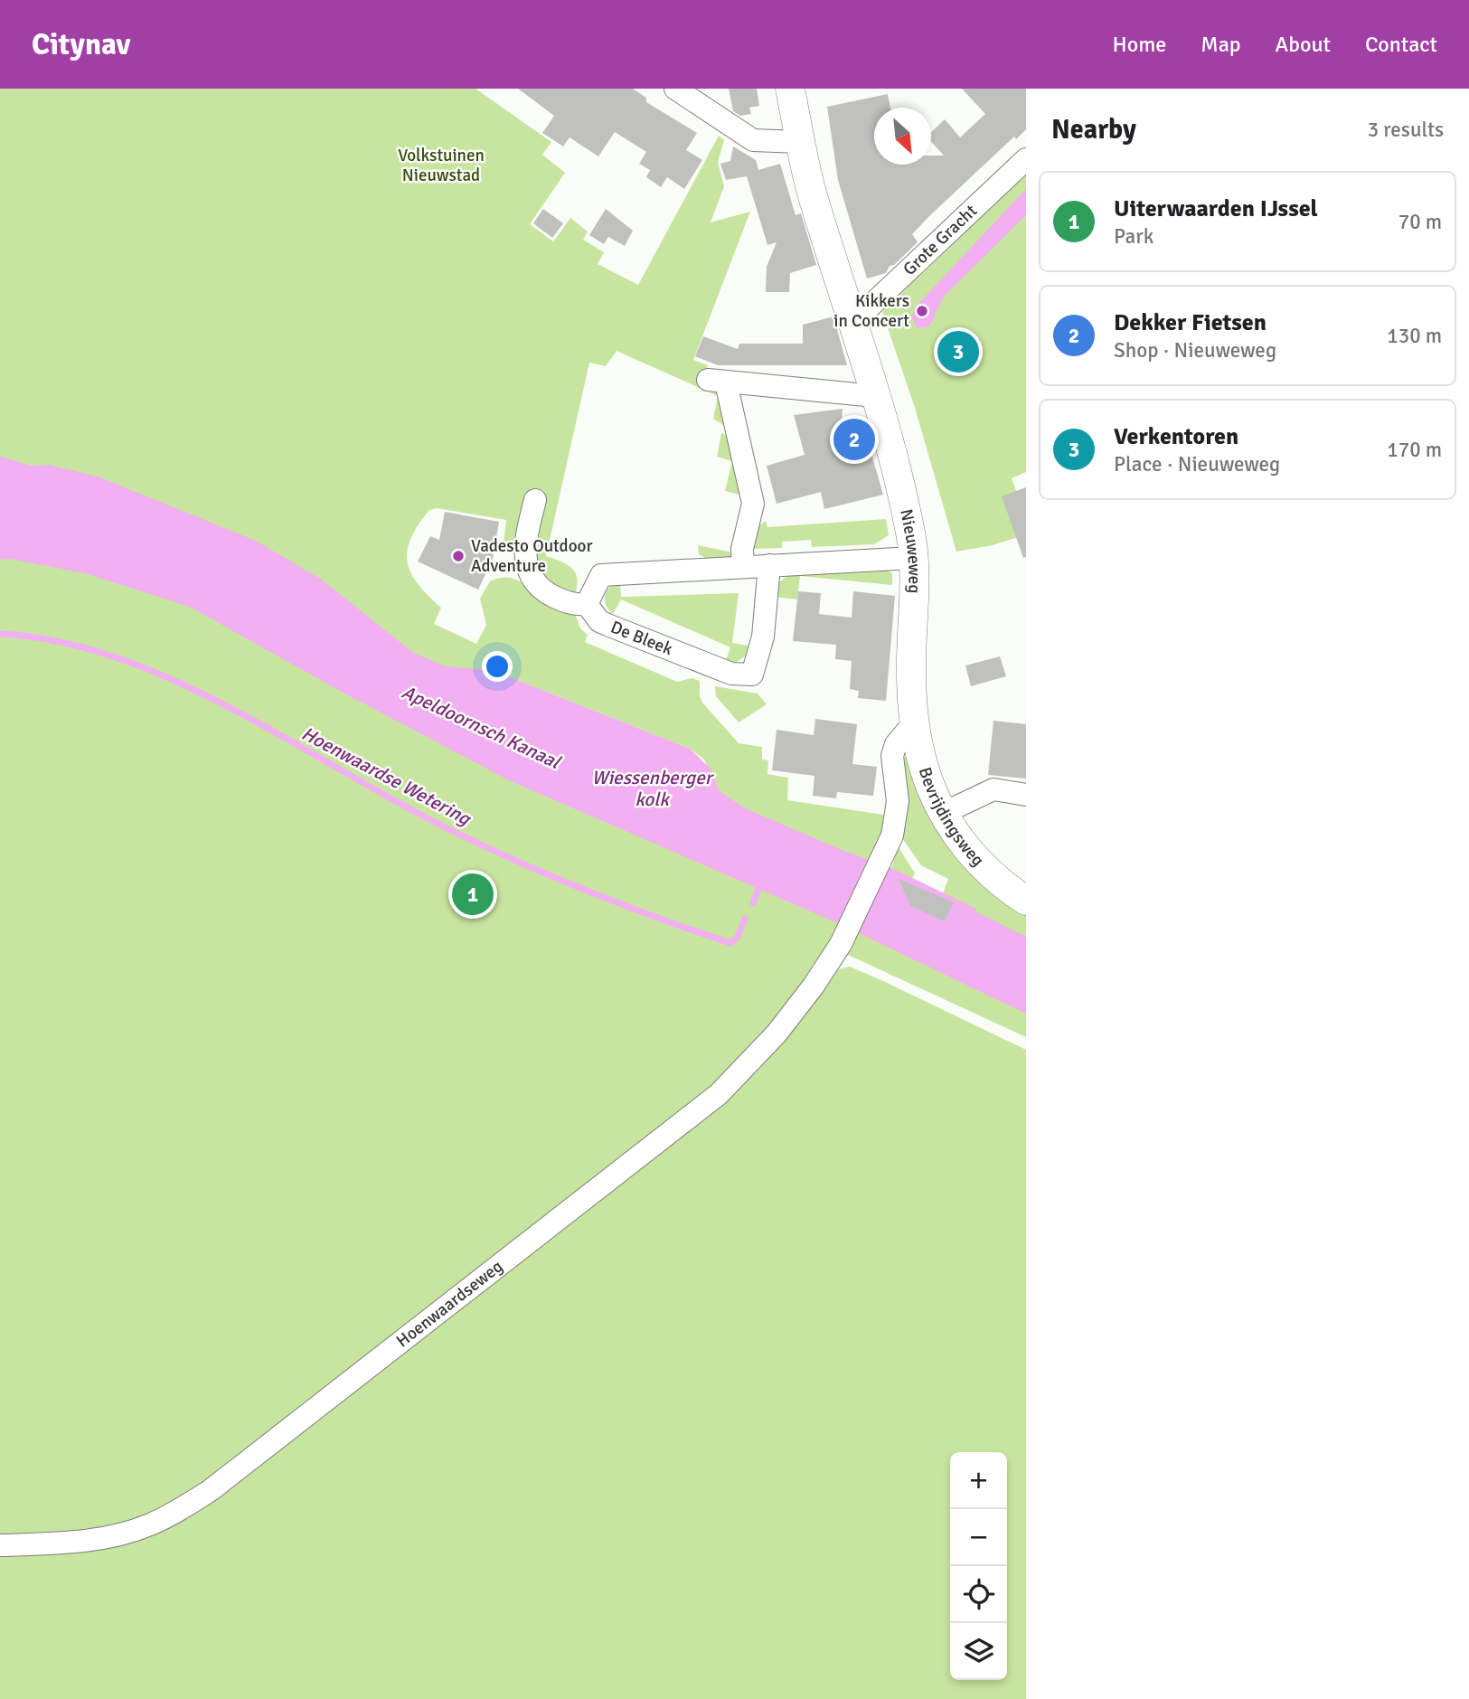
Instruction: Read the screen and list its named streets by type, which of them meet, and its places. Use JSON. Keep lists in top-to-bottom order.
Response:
{
  "streets": {
    "main road": ["Nieuweweg", "Bevrijdingsweg"],
    "street": ["Grote Gracht", "De Bleek", "Hoenwaardseweg"]
  },
  "crossings": [
    ["Grote Gracht", "Nieuweweg"],
    ["Nieuweweg", "Bevrijdingsweg"],
    ["Nieuweweg", "Hoenwaardseweg"],
    ["Bevrijdingsweg", "Hoenwaardseweg"]
  ],
  "water": ["Apeldoornsch Kanaal", "Hoenwaardse Wetering", "Wiessenberger kolk"],
  "parks": ["Volkstuinen Nieuwstad"],
  "places": ["Kikkers in Concert", "Vadesto Outdoor Adventure"],
  "north": "bottom right",
  "page": {
    "header": "Citynav",
    "nav": [
      "Home",
      "Map",
      "About",
      "Contact"
    ],
    "heading": ["Nearby", "3 results"],
    "list": [
      {
        "mark": "1",
        "name": "Uiterwaarden IJssel",
        "note": "Park",
        "value": "70 m"
      },
      {
        "mark": "2",
        "name": "Dekker Fietsen",
        "note": "Shop · Nieuweweg",
        "value": "130 m"
      },
      {
        "mark": "3",
        "name": "Verkentoren",
        "note": "Place · Nieuweweg",
        "value": "170 m"
      }
    ],
    "pins": ["3", "2", "1"],
    "map_buttons": ["+", "−"]
  }
}
